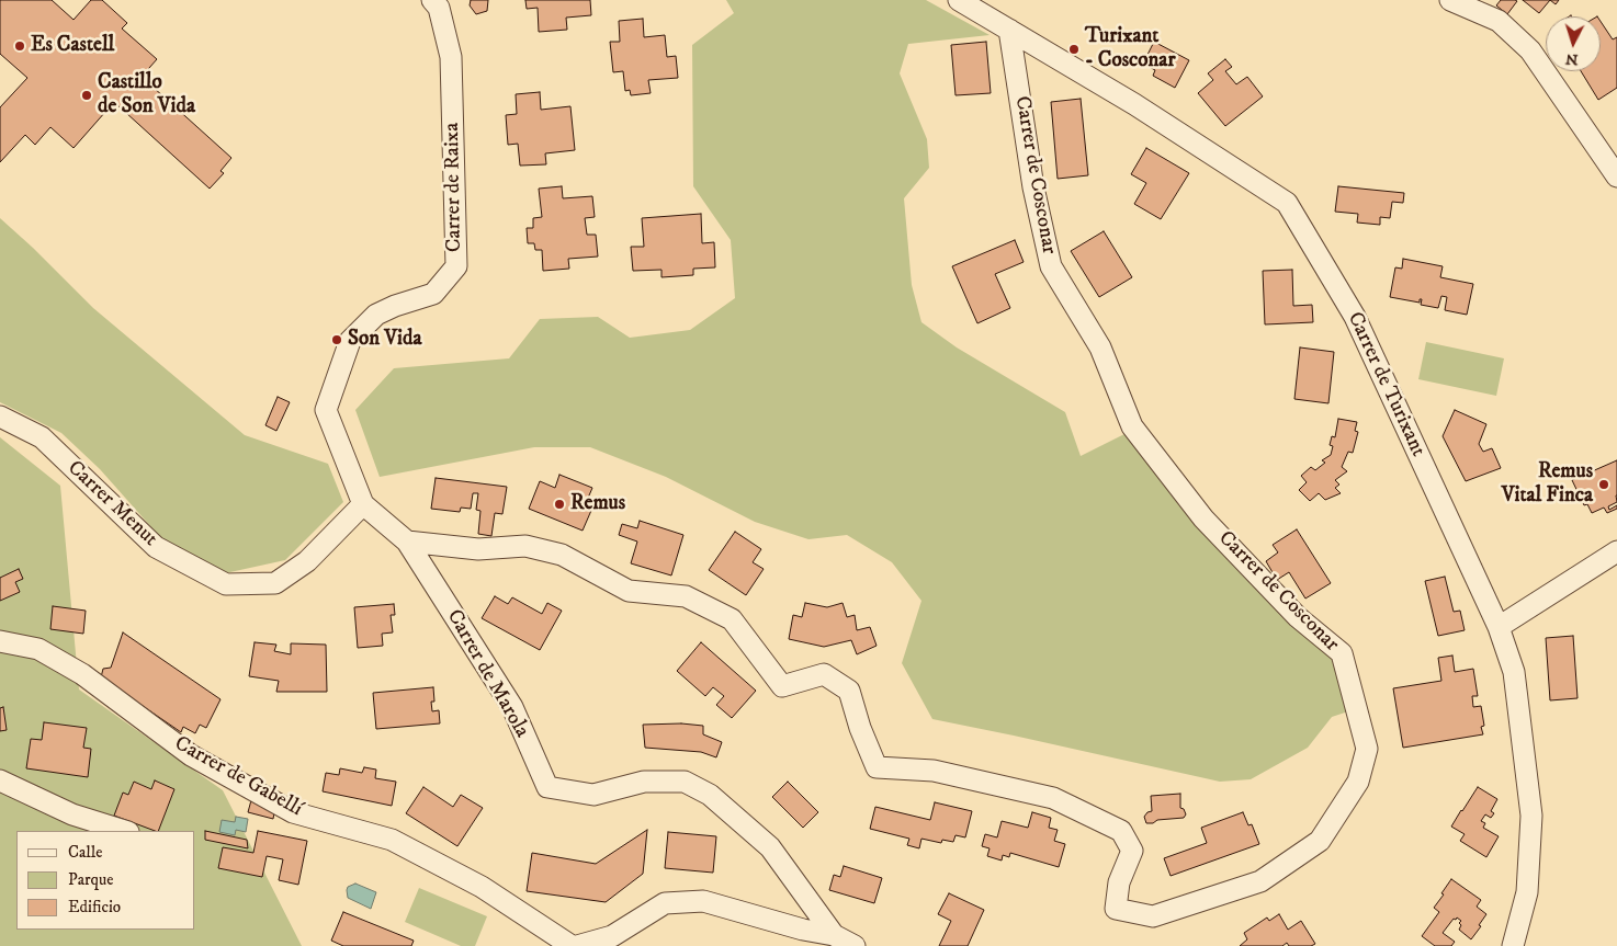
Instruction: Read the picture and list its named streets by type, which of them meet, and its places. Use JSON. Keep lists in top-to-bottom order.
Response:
{
  "streets": {
    "street": [
      "Carrer de Cosconar",
      "Carrer de Raixa",
      "Carrer de Turixant",
      "Carrer Menut",
      "Carrer de Marola",
      "Carrer de Gabellí"
    ]
  },
  "crossings": [
    ["Carrer de Cosconar", "Carrer de Turixant"],
    ["Carrer de Cosconar", "Carrer de Marola"],
    ["Carrer de Raixa", "Carrer Menut"],
    ["Carrer de Raixa", "Carrer de Marola"],
    ["Carrer Menut", "Carrer de Marola"]
  ],
  "places": [
    "Es Castell",
    "Turixant - Cosconar",
    "Castillo de Son Vida",
    "Son Vida",
    "Remus Vital Finca",
    "Remus"
  ],
  "legend": ["Calle", "Parque", "Edificio"],
  "north": "bottom"
}
